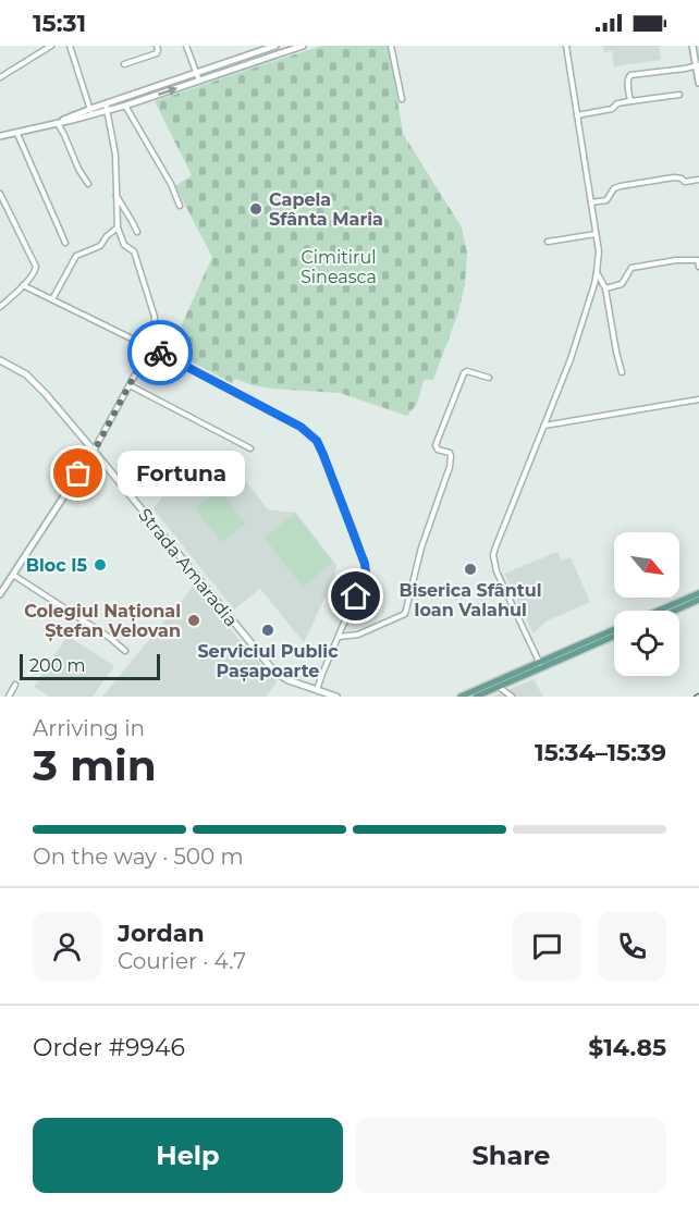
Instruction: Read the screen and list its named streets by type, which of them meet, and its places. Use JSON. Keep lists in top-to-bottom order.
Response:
{
  "streets": {
    "main road": ["Strada Amaradia"]
  },
  "parks": ["Cimitirul Sineasca"],
  "places": [
    "Capela Sfânta Maria",
    "Fortuna",
    "Bloc I5",
    "Biserica Sfântul Ioan Valahul",
    "Colegiul Național Ștefan Velovan",
    "Serviciul Public Pașapoarte"
  ],
  "scale_bar": "200 m",
  "north": "bottom right",
  "page": {
    "status": "15:31",
    "bubble": "Fortuna",
    "scale": "200 m",
    "heading": ["3 min", "Arriving in", "15:34–15:39"],
    "panel": [
      "Jordan",
      "Courier · 4.7",
      "Order #9946",
      "$14.85"
    ],
    "bar": "On the way · 500 m",
    "buttons": ["Help", "Share"]
  }
}
